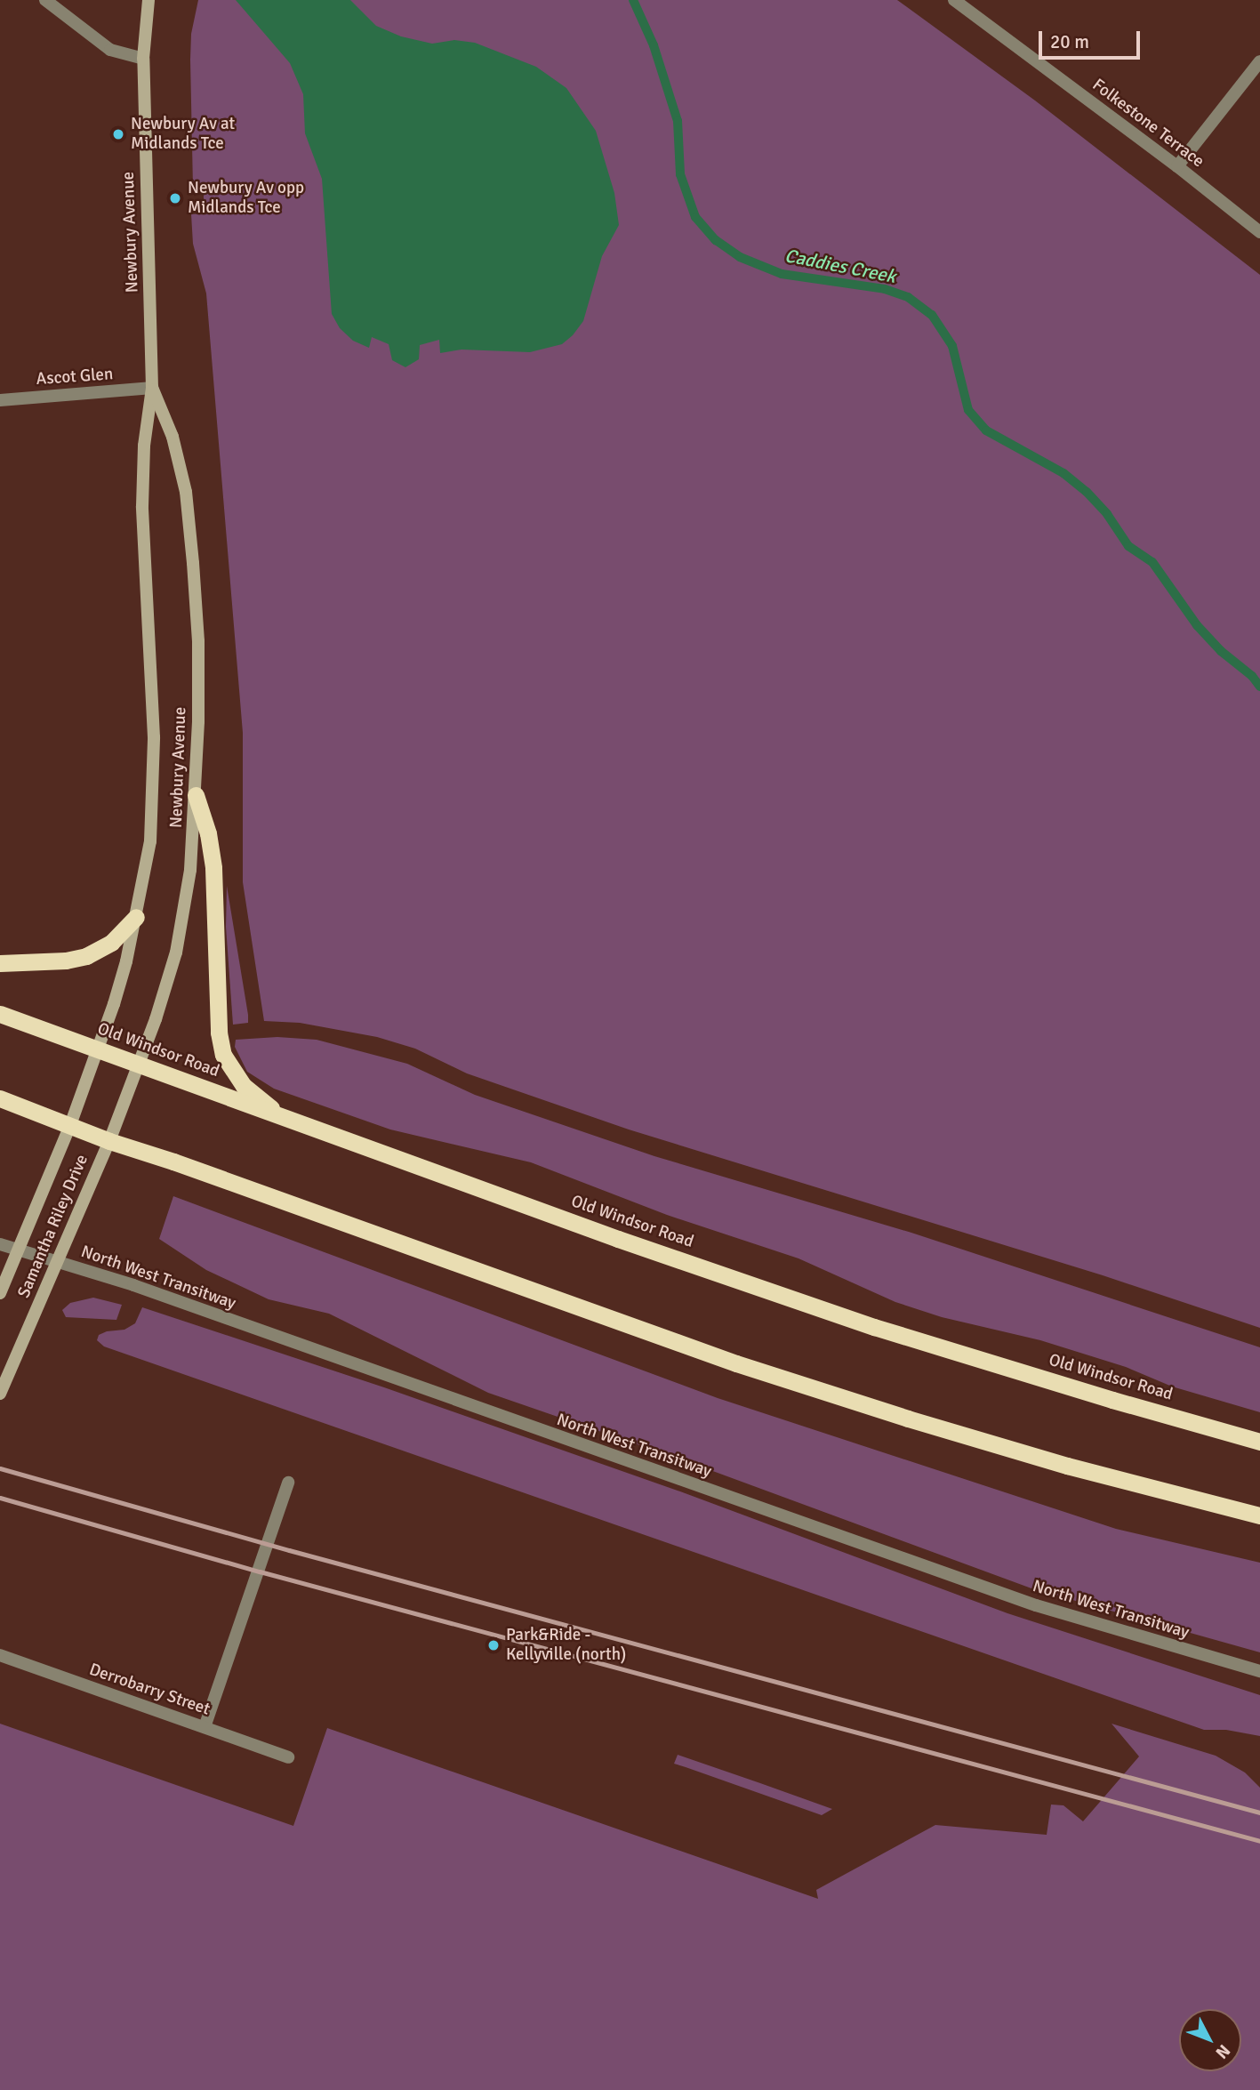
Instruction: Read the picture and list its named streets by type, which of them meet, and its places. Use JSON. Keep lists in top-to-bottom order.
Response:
{
  "streets": {
    "highway": ["Old Windsor Road"],
    "main road": ["Newbury Avenue", "Samantha Riley Drive"],
    "street": [
      "Folkestone Terrace",
      "Ascot Glen",
      "North West Transitway",
      "Derrobarry Street"
    ]
  },
  "crossings": [
    ["Newbury Avenue", "Ascot Glen"],
    ["Newbury Avenue", "Old Windsor Road"],
    ["Newbury Avenue", "Samantha Riley Drive"],
    ["Samantha Riley Drive", "North West Transitway"]
  ],
  "water": ["Caddies Creek"],
  "places": ["Newbury Av at Midlands Tce", "Newbury Av opp Midlands Tce", "Park&Ride - Kellyville (north)"],
  "scale_bar": "20 m",
  "north": "bottom right"
}
